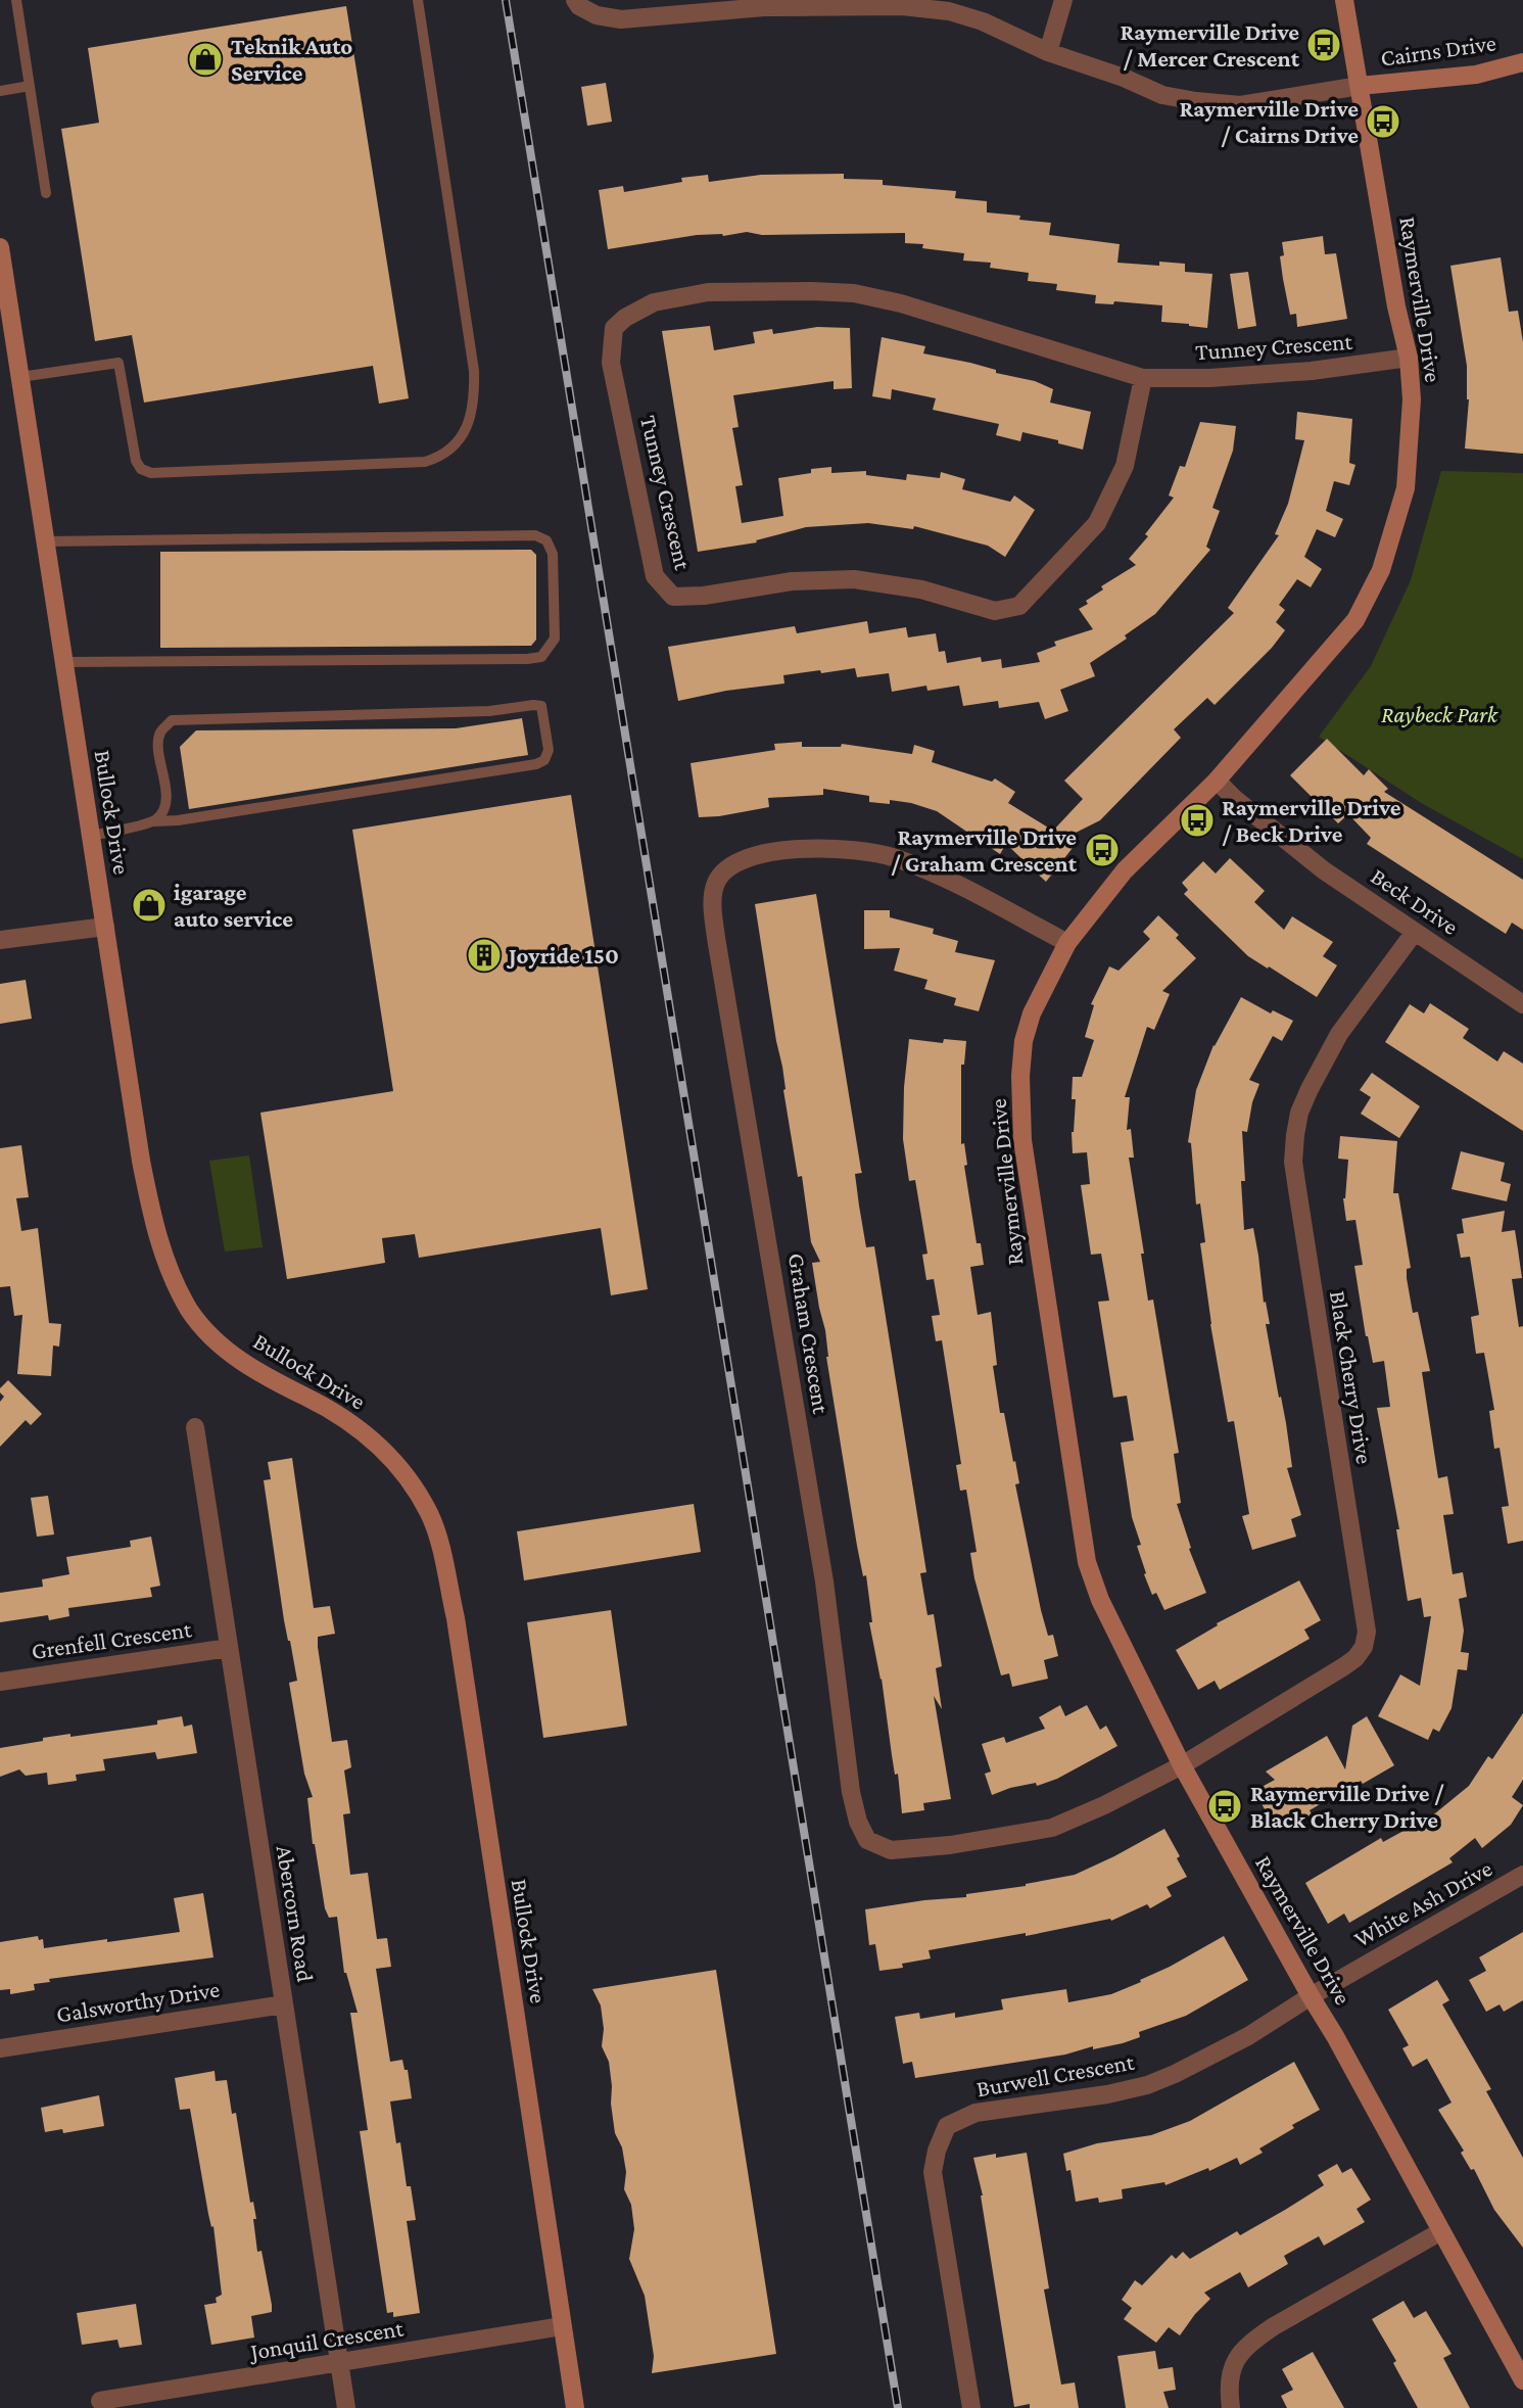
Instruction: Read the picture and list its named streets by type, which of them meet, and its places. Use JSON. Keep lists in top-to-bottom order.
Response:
{
  "streets": {
    "street": [
      "Cairns Drive",
      "Raymerville Drive",
      "Tunney Crescent",
      "Bullock Drive",
      "Beck Drive",
      "Graham Crescent",
      "Black Cherry Drive",
      "Grenfell Crescent",
      "White Ash Drive",
      "Abercorn Road",
      "Galsworthy Drive",
      "Burwell Crescent",
      "Jonquil Crescent"
    ]
  },
  "crossings": [
    ["Cairns Drive", "Raymerville Drive"],
    ["Raymerville Drive", "Tunney Crescent"],
    ["Raymerville Drive", "Beck Drive"],
    ["Raymerville Drive", "Graham Crescent"],
    ["Raymerville Drive", "Black Cherry Drive"],
    ["Raymerville Drive", "White Ash Drive"],
    ["Raymerville Drive", "Burwell Crescent"],
    ["Bullock Drive", "Jonquil Crescent"],
    ["Beck Drive", "Black Cherry Drive"],
    ["Graham Crescent", "Black Cherry Drive"],
    ["Grenfell Crescent", "Abercorn Road"],
    ["White Ash Drive", "Burwell Crescent"],
    ["Abercorn Road", "Galsworthy Drive"],
    ["Abercorn Road", "Jonquil Crescent"]
  ],
  "parks": ["Raybeck Park"],
  "places": {
    "bus stop": [
      "Raymerville Drive / Mercer Crescent",
      "Raymerville Drive / Cairns Drive",
      "Raymerville Drive / Beck Drive",
      "Raymerville Drive / Graham Crescent",
      "Raymerville Drive / Black Cherry Drive"
    ],
    "shop": ["Teknik Auto Service", "igarage auto service"],
    "building": ["Joyride 150"]
  }
}
